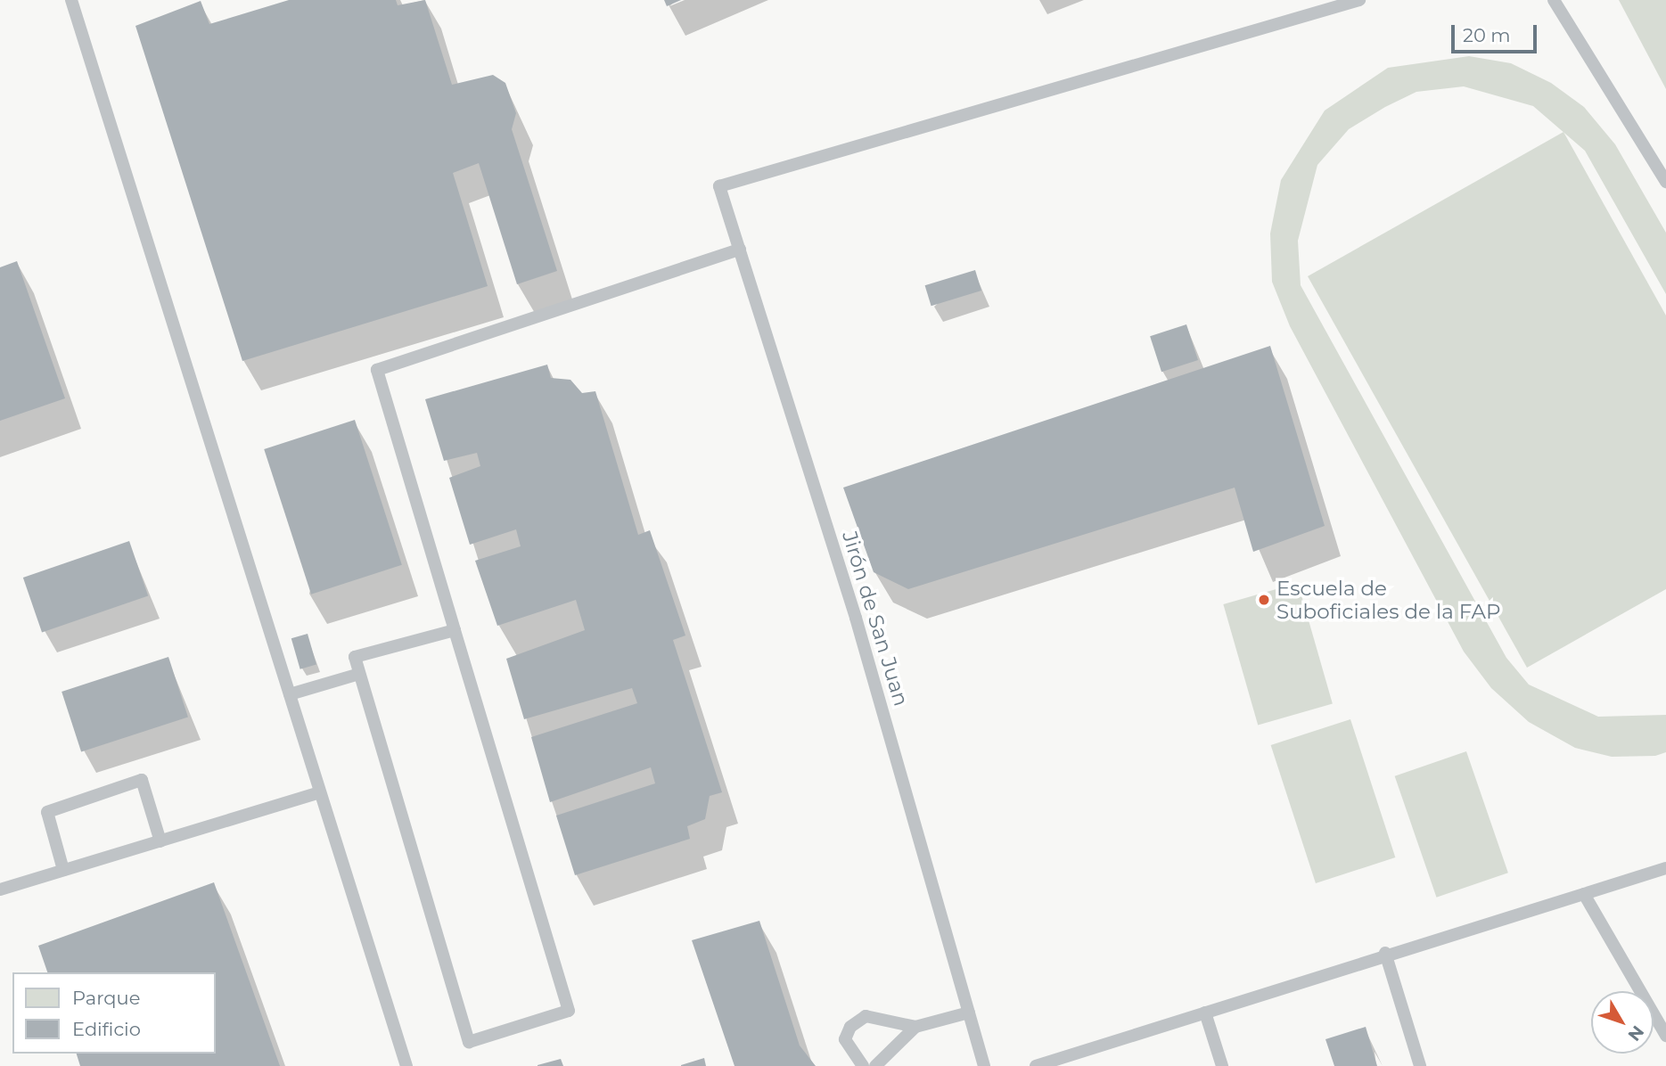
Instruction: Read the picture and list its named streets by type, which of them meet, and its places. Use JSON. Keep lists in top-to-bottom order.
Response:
{
  "streets": {
    "lane": ["Jirón de San Juan"]
  },
  "places": ["Escuela de Suboficiales de la FAP"],
  "legend": ["Parque", "Edificio"],
  "scale_bar": "20 m",
  "north": "bottom right"
}
